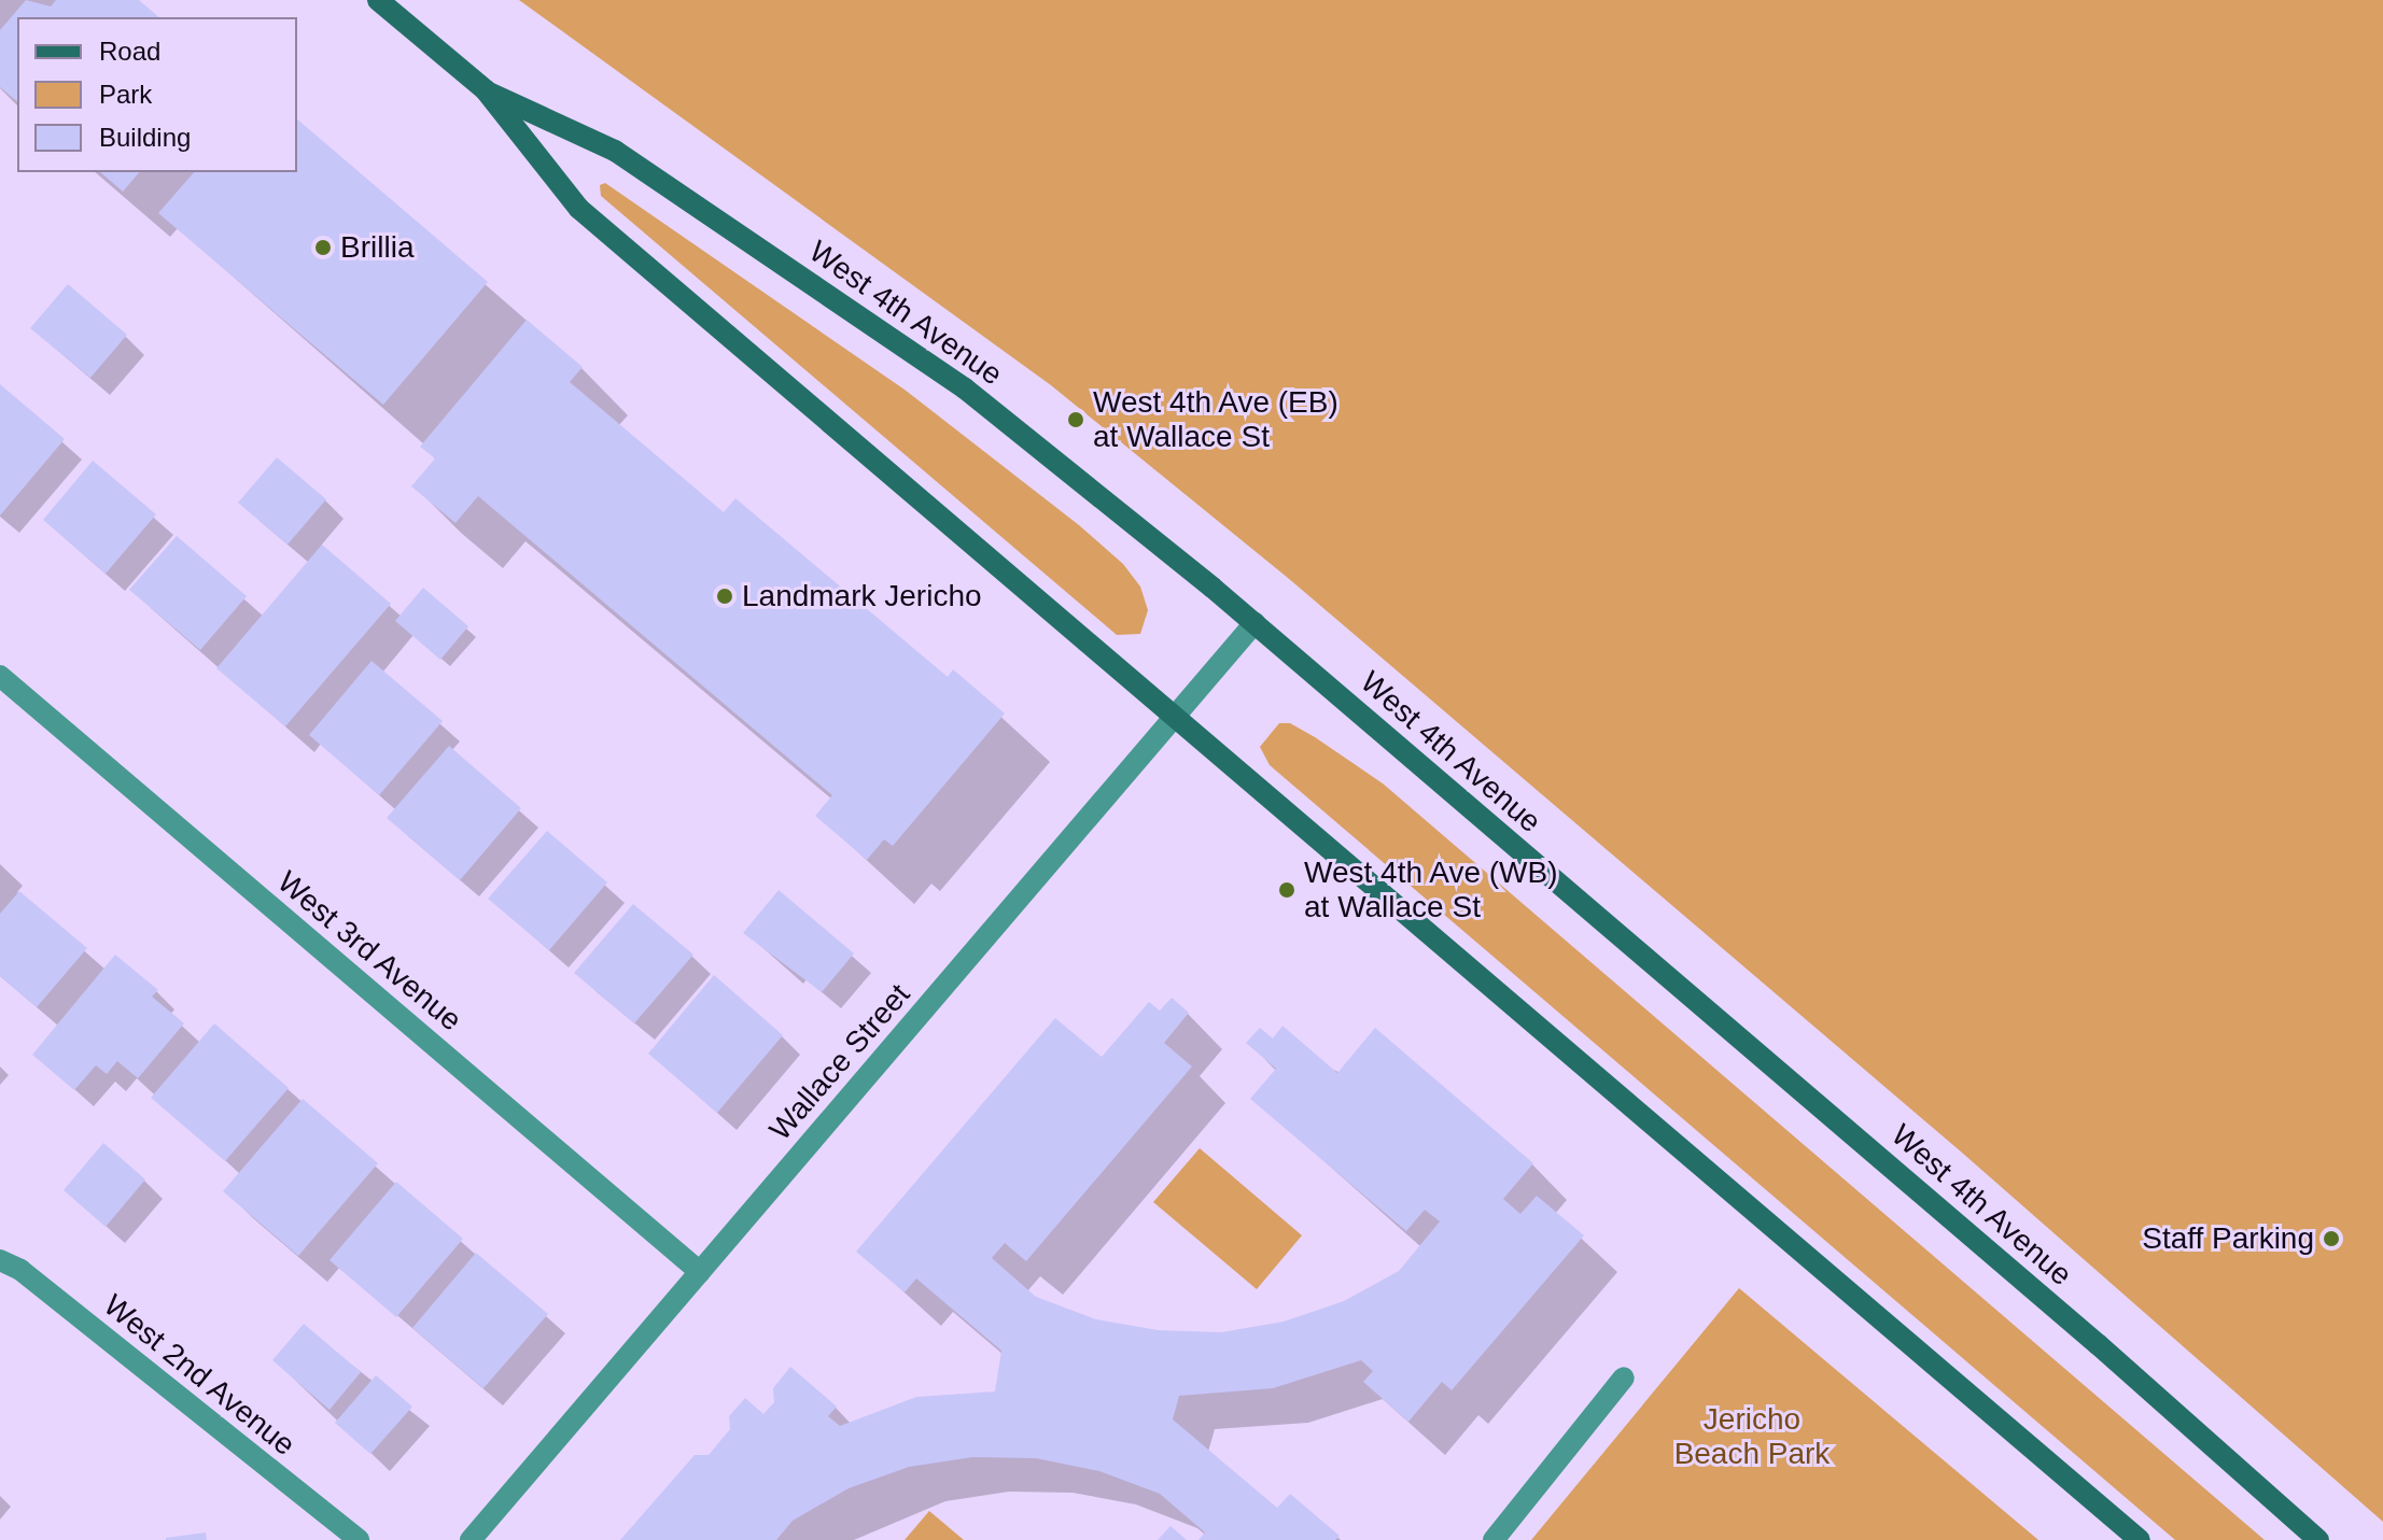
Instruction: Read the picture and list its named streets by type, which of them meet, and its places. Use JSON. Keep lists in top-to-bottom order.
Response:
{
  "streets": {
    "main road": ["West 4th Avenue"],
    "street": ["West 3rd Avenue", "Wallace Street", "West 2nd Avenue"]
  },
  "crossings": [
    ["West 4th Avenue", "Wallace Street"],
    ["West 3rd Avenue", "Wallace Street"]
  ],
  "parks": ["Jericho Beach Park"],
  "places": [
    "Brillia",
    "West 4th Ave (EB) at Wallace St",
    "Landmark Jericho",
    "West 4th Ave (WB) at Wallace St",
    "Staff Parking"
  ],
  "legend": ["Road", "Park", "Building"]
}
